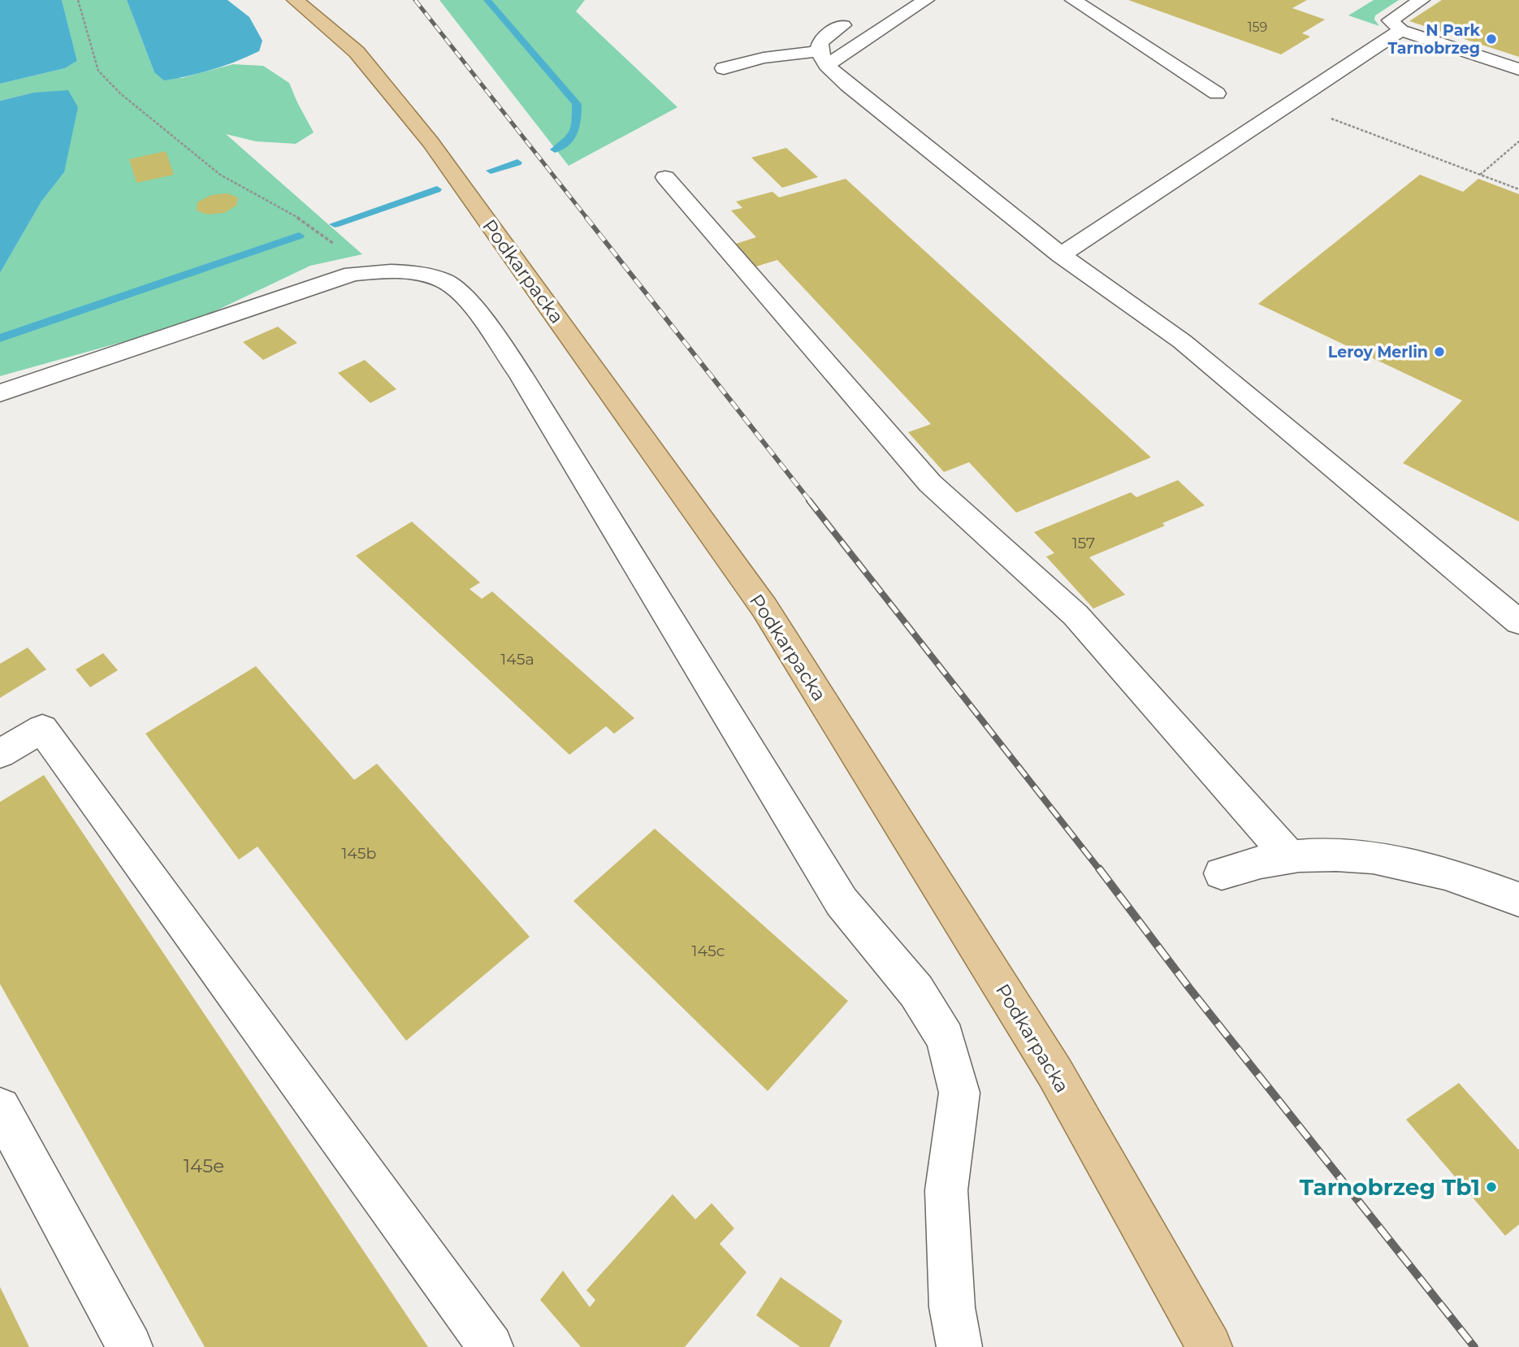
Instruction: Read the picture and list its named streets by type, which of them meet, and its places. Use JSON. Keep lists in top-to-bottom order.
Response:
{
  "streets": {
    "main road": ["Podkarpacka"]
  },
  "places": ["N Park Tarnobrzeg", "Leroy Merlin", "Tarnobrzeg Tb1"],
  "house_numbers": [
    "159",
    "157",
    "145a",
    "145b",
    "145c",
    "145e"
  ]
}
